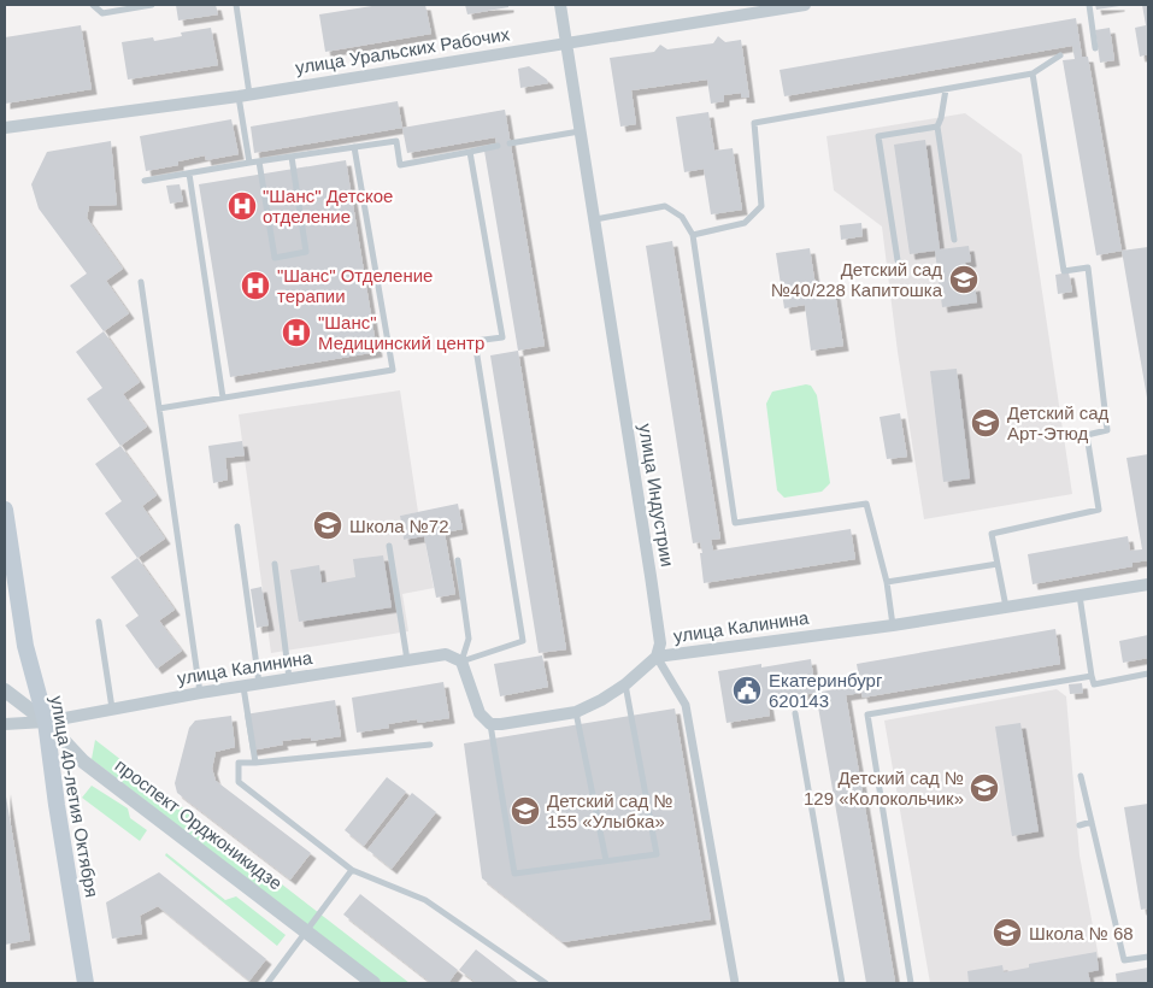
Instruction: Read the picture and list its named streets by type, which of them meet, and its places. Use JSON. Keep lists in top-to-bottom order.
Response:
{
  "streets": {
    "main road": ["улица 40-летия Октября"],
    "street": [
      "улица Уральских Рабочих",
      "улица Индустрии",
      "улица Калинина",
      "проспект Орджоникидзе"
    ]
  },
  "crossings": [
    ["улица Уральских Рабочих", "улица Индустрии"],
    ["улица Индустрии", "улица Калинина"],
    ["улица Калинина", "улица 40-летия Октября"],
    ["улица Калинина", "проспект Орджоникидзе"],
    ["улица 40-летия Октября", "проспект Орджоникидзе"]
  ],
  "places": {
    "hospital": ["\"Шанс\" Детское отделение", "\"Шанс\" Отделение терапии", "\"Шанс\" Медицинский центр"],
    "school or university": [
      "Детский сад №40/228 Капитошка",
      "Детский сад Арт-Этюд",
      "Школа №72",
      "Детский сад № 129 «Колокольчик»",
      "Детский сад № 155 «Улыбка»",
      "Школа № 68"
    ],
    "public building": ["Екатеринбург 620143"]
  }
}
